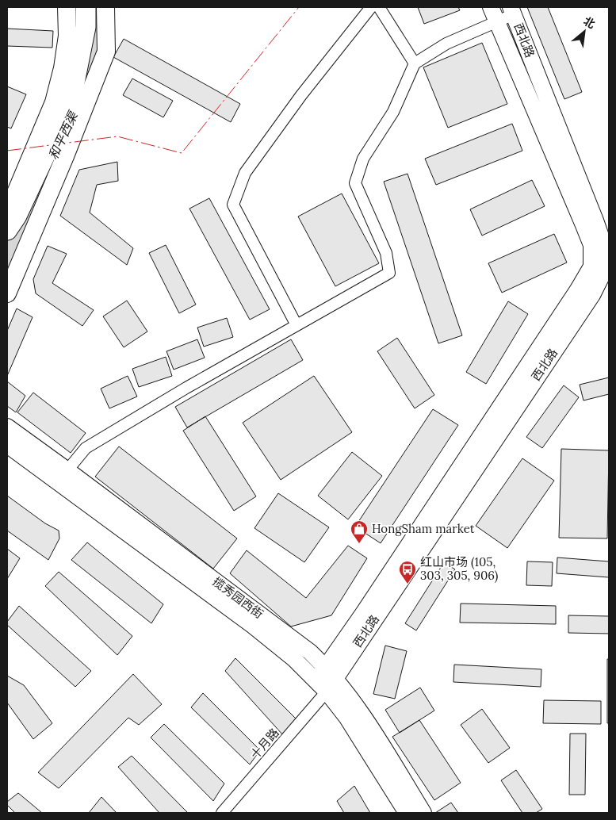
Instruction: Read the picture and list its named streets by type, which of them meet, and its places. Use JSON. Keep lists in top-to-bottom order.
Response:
{
  "streets": {
    "main road": ["西北路", "揽秀园西街"],
    "street": ["十月路"]
  },
  "crossings": [
    ["西北路", "揽秀园西街"],
    ["西北路", "十月路"],
    ["揽秀园西街", "十月路"]
  ],
  "water": ["和平西渠"],
  "places": {
    "shop": ["HongSham market"],
    "bus stop": ["红山市场 (105, 303, 305, 906)"]
  },
  "north": "top right"
}
